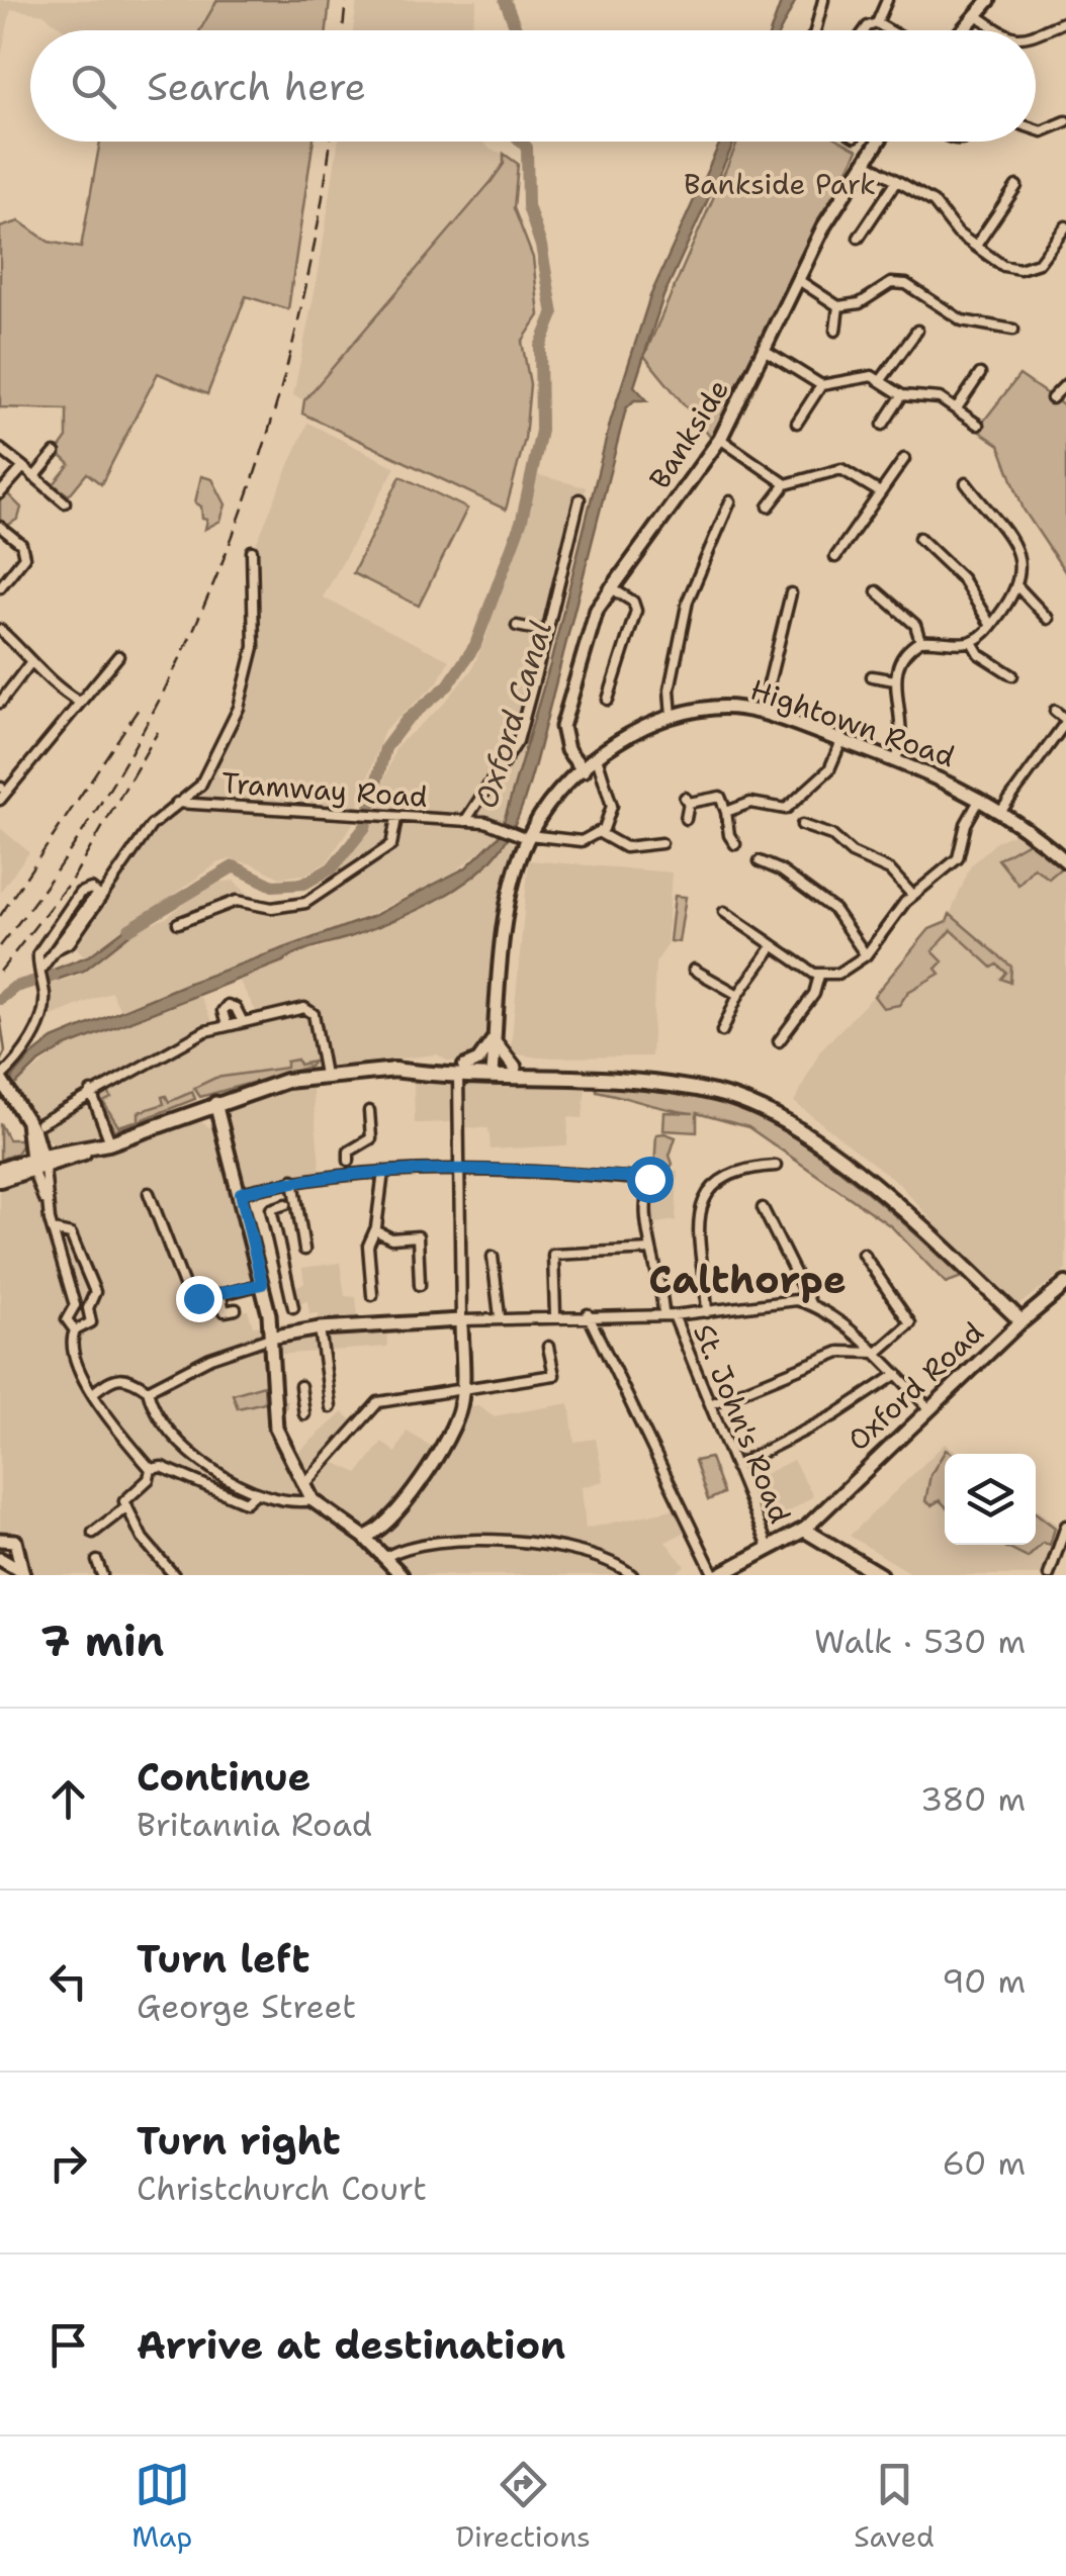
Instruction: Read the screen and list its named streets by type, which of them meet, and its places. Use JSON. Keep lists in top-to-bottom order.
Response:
{
  "streets": {
    "main road": ["Oxford Road"],
    "street": [
      "Bankside",
      "Hightown Road",
      "Tramway Road",
      "St. John's Road"
    ]
  },
  "crossings": [
    ["Bankside", "Hightown Road"],
    ["Hightown Road", "Tramway Road"]
  ],
  "districts": ["Calthorpe"],
  "water": ["Oxford Canal"],
  "parks": ["Bankside Park"],
  "page": {
    "search": "Search here",
    "heading": ["7 min", "Walk · 530 m"],
    "list": [
      ["Continue", "Britannia Road", "380 m"],
      ["Turn left", "George Street", "90 m"],
      ["Turn right", "Christchurch Court", "60 m"],
      "Arrive at destination"
    ],
    "nav": ["Map", "Directions", "Saved"]
  }
}
